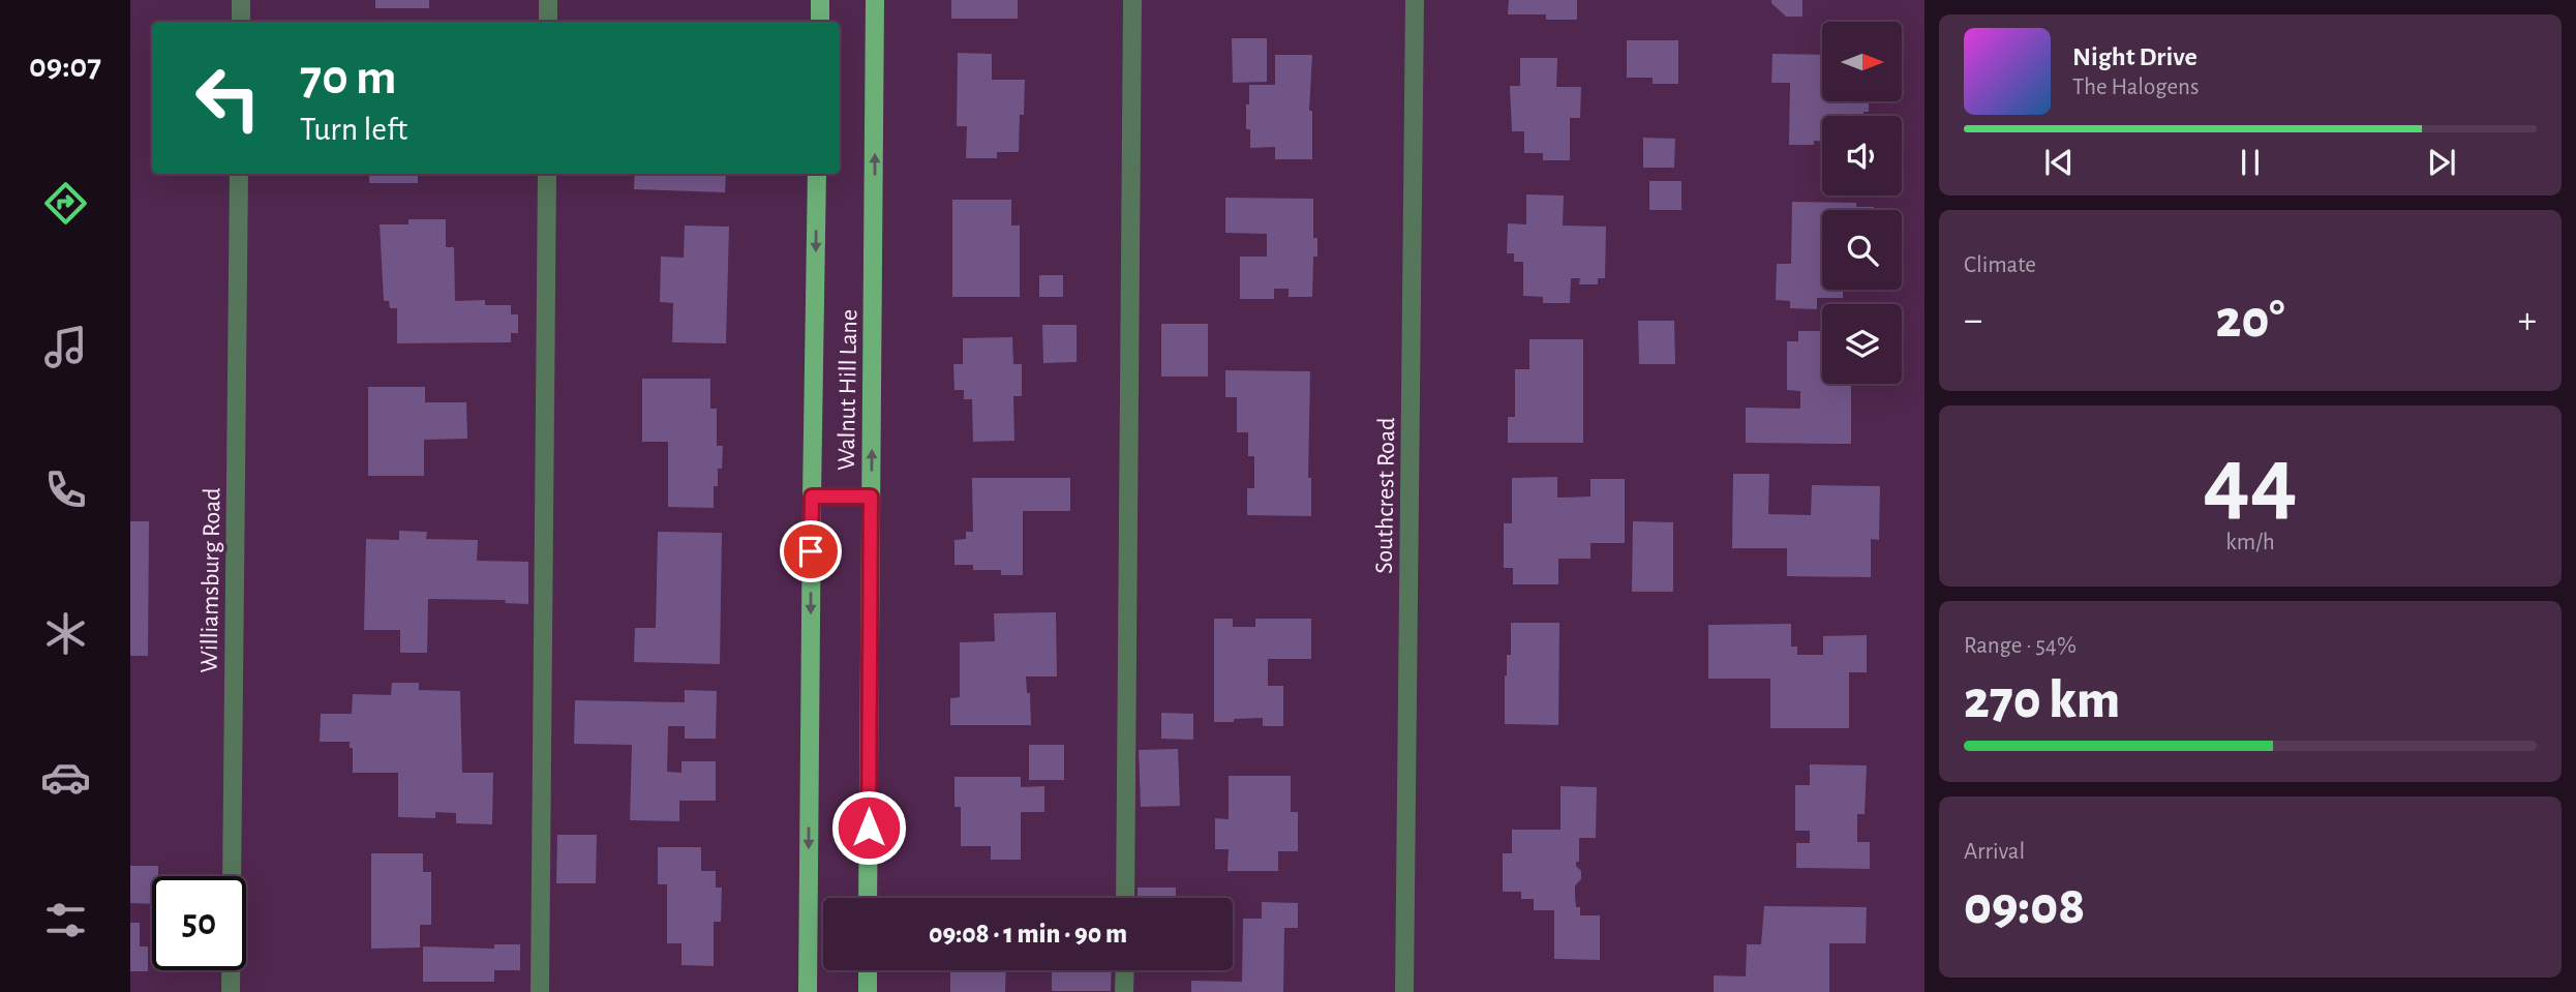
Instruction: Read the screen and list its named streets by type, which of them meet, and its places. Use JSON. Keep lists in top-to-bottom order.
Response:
{
  "streets": {
    "main road": ["Walnut Hill Lane"],
    "street": ["Southcrest Road", "Williamsburg Road"]
  },
  "north": "right",
  "page": {
    "tabs": "09:07",
    "turn": ["70 m", "Turn left"],
    "song": ["Night Drive", "The Halogens"],
    "tile": [
      "Climate",
      ["44", "km/h"],
      ["Range · 54%", "270 km"],
      ["Arrival", "09:08"]
    ],
    "heat": ["−", "20°", "+"],
    "limit": "50",
    "trip": "09:08 · 1 min · 90 m"
  }
}
